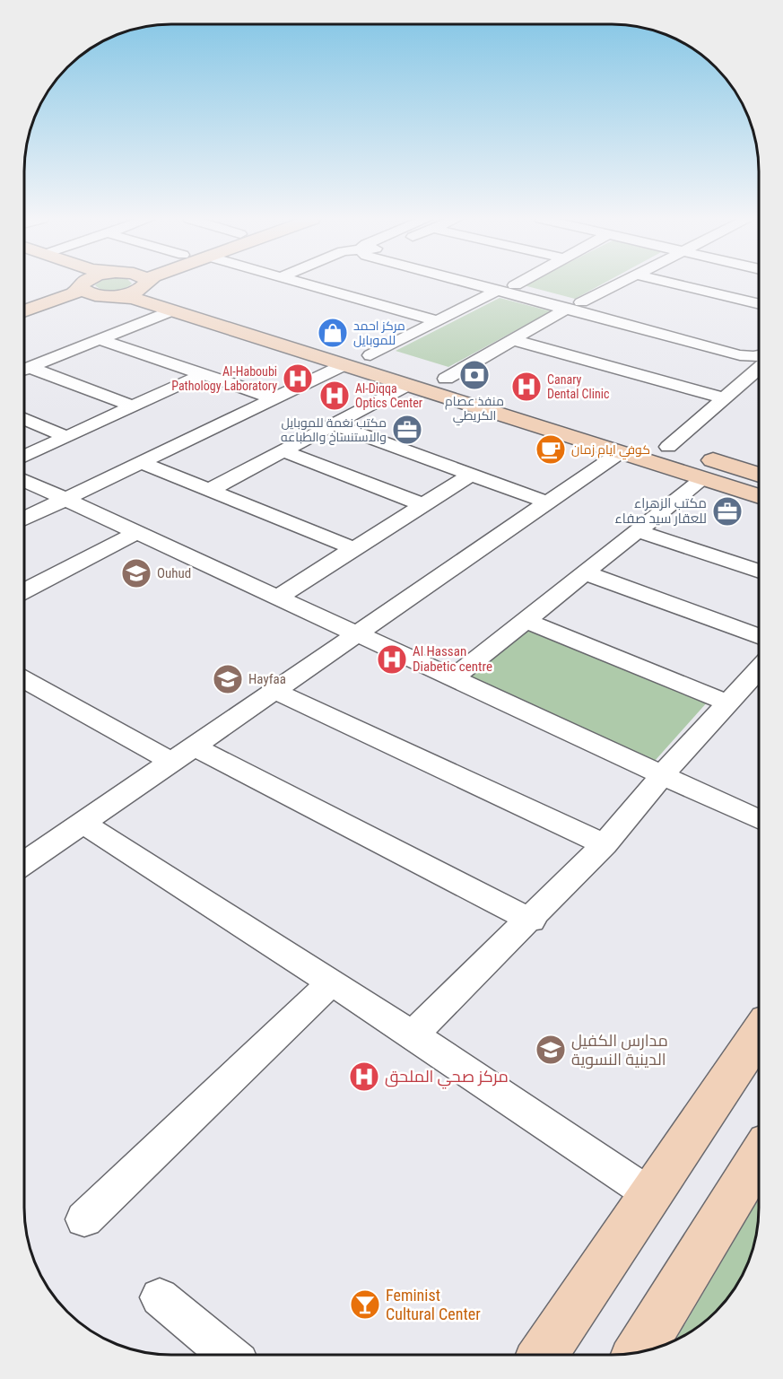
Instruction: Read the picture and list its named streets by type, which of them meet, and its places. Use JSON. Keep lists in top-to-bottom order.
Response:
{
  "places": {
    "shop": ["مركز احمد للموبايل"],
    "bank": ["منفذ عصام الكريطي"],
    "hospital": [
      "Al-Haboubi Pathology Laboratory",
      "Canary Dental Clinic",
      "Al-Diqqa Optics Center",
      "Al Hassan Diabetic centre",
      "مركز صحي الملحق"
    ],
    "office": ["مكتب نغمة للموبايل والاستنساخ والطباعه", "مكتب الزهراء للعقار سيد صفاء"],
    "cafe": ["كوفي ايام زمان"],
    "school or university": ["Ouhud", "Hayfaa", "مدارس الكفيل الدينية النسوية"],
    "bar": ["Feminist Cultural Center"]
  }
}
